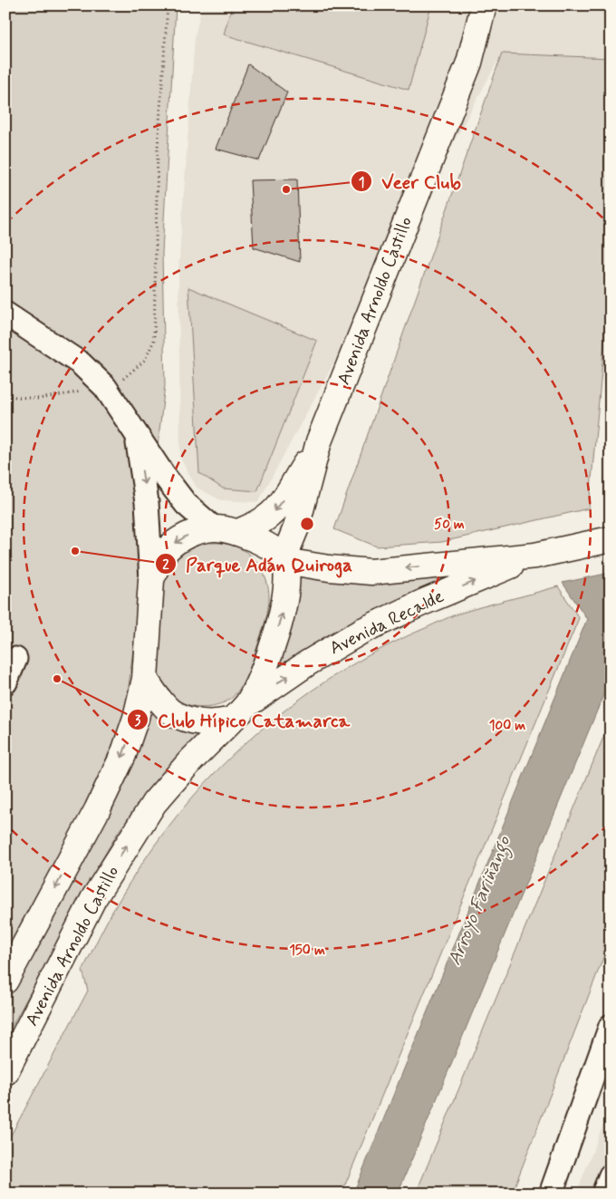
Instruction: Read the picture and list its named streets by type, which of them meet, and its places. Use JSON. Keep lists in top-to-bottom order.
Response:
{
  "streets": {
    "main road": ["Avenida Arnoldo Castillo", "Avenida Recalde"]
  },
  "crossings": [
    ["Avenida Arnoldo Castillo", "Avenida Recalde"]
  ],
  "water": ["Arroyo Fariñango"],
  "places": ["Veer Club", "Parque Adán Quiroga", "Club Hípico Catamarca"],
  "rings": ["50 m", "100 m", "150 m"]
}
